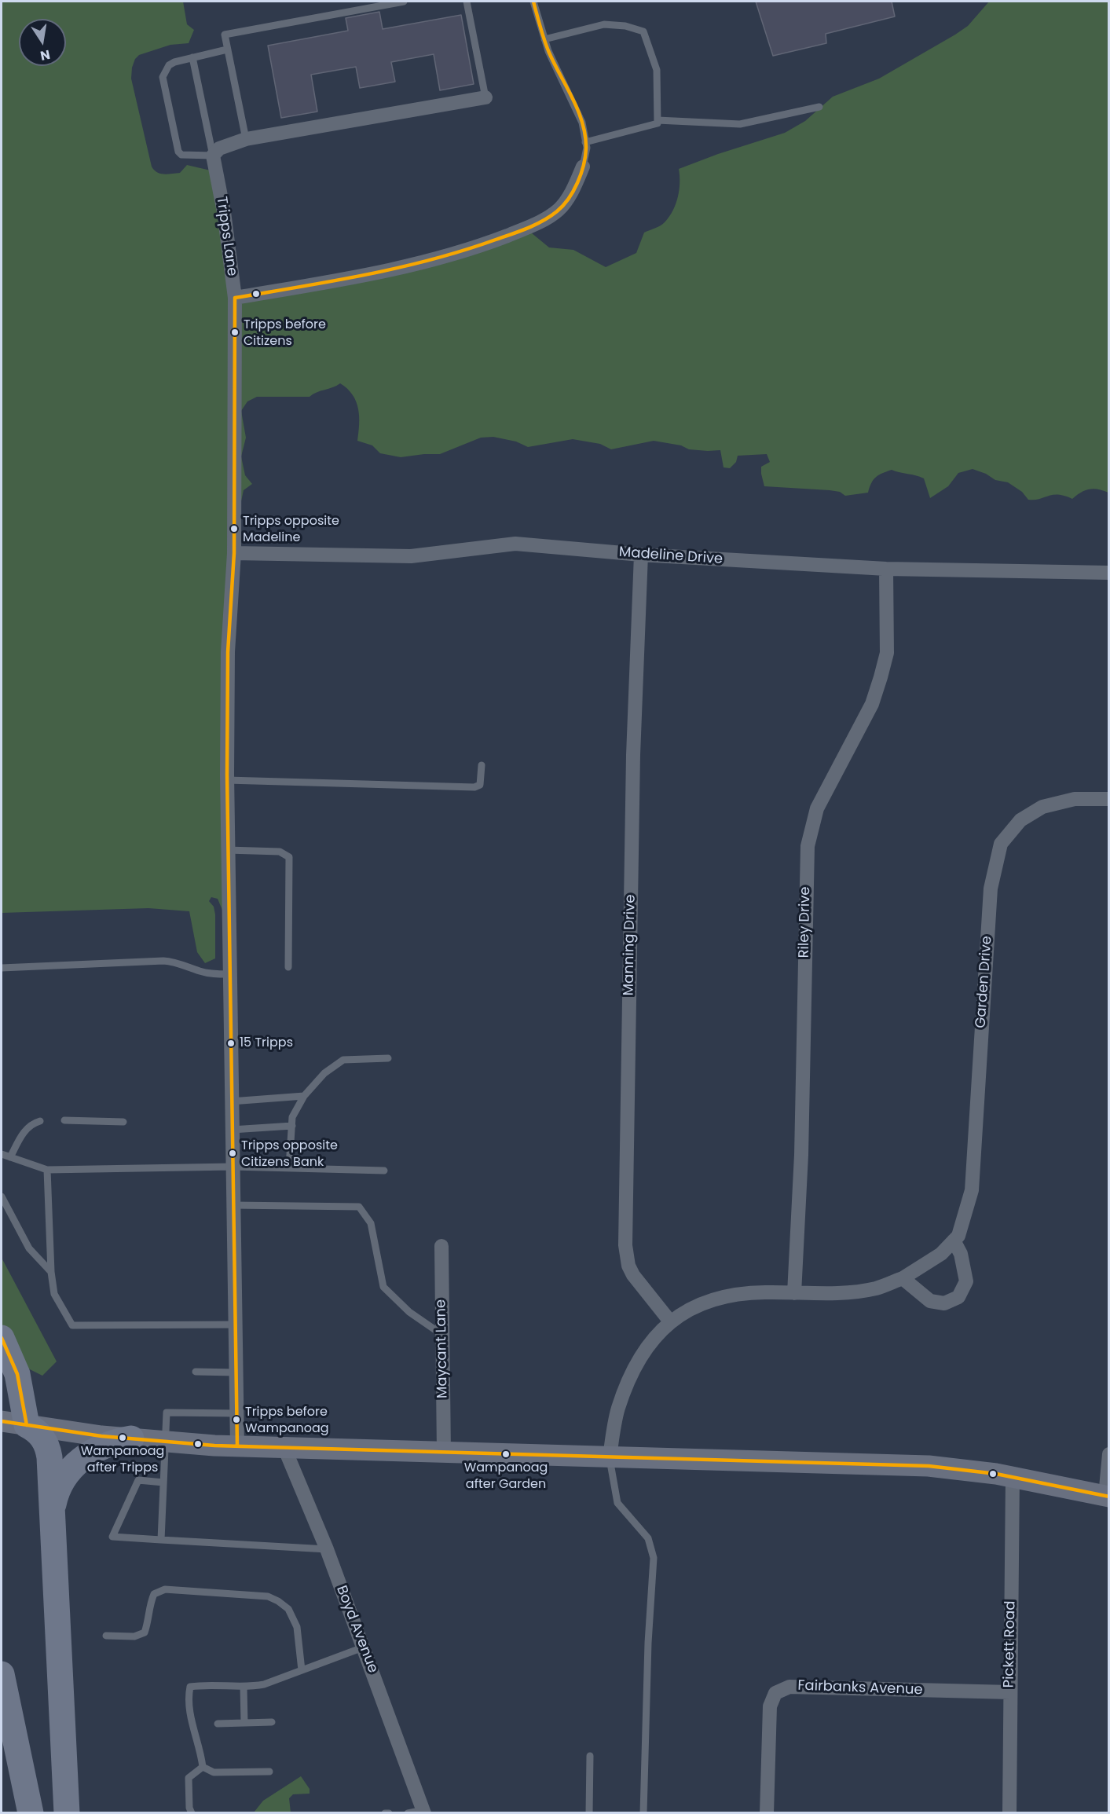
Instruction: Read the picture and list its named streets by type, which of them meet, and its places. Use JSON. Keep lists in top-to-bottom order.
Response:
{
  "streets": {
    "street": [
      "Tripps Lane",
      "Madeline Drive",
      "Riley Drive",
      "Manning Drive",
      "Garden Drive",
      "Maycant Lane",
      "Boyd Avenue",
      "Pickett Road",
      "Fairbanks Avenue"
    ]
  },
  "crossings": [
    ["Tripps Lane", "Madeline Drive"],
    ["Madeline Drive", "Riley Drive"],
    ["Madeline Drive", "Manning Drive"],
    ["Riley Drive", "Garden Drive"],
    ["Manning Drive", "Garden Drive"],
    ["Pickett Road", "Fairbanks Avenue"]
  ],
  "places": [
    "Tripps before Citizens",
    "Tripps opposite Madeline",
    "15 Tripps",
    "Tripps opposite Citizens Bank",
    "Tripps before Wampanoag",
    "Wampanoag after Tripps",
    "Wampanoag after Garden"
  ],
  "north": "bottom"
}
